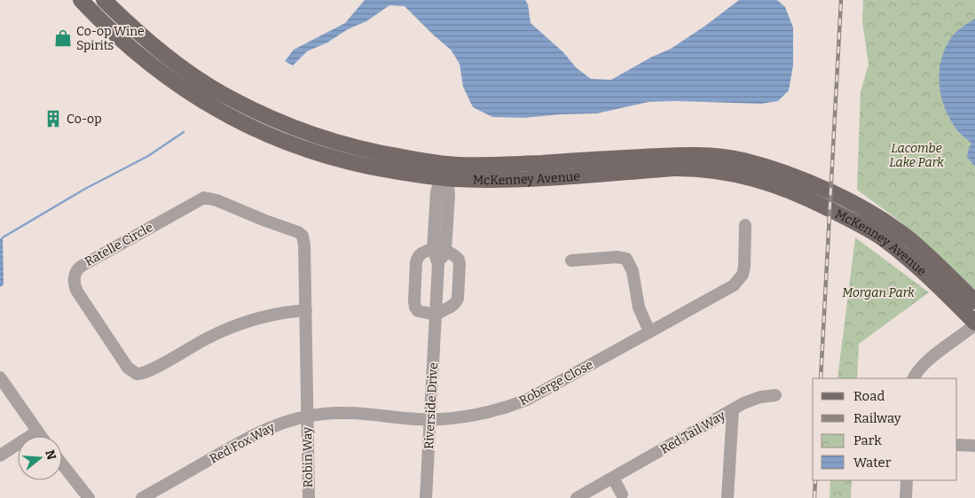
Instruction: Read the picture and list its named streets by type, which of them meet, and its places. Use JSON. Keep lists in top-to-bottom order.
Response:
{
  "streets": {
    "main road": ["McKenney Avenue"],
    "street": [
      "Ratelle Circle",
      "Roberge Close",
      "Riverside Drive",
      "Red Tail Way",
      "Red Fox Way",
      "Robin Way"
    ]
  },
  "crossings": [
    ["McKenney Avenue", "Riverside Drive"],
    ["Ratelle Circle", "Red Fox Way"],
    ["Ratelle Circle", "Robin Way"],
    ["Roberge Close", "Riverside Drive"],
    ["Roberge Close", "Red Fox Way"],
    ["Riverside Drive", "Red Fox Way"],
    ["Red Fox Way", "Robin Way"]
  ],
  "parks": ["Lacombe Lake Park", "Morgan Park"],
  "places": {
    "shop": ["Co-op Wine Spirits"],
    "building": ["Co-op"]
  },
  "legend": [
    "Road",
    "Railway",
    "Park",
    "Water"
  ],
  "north": "right"
}
